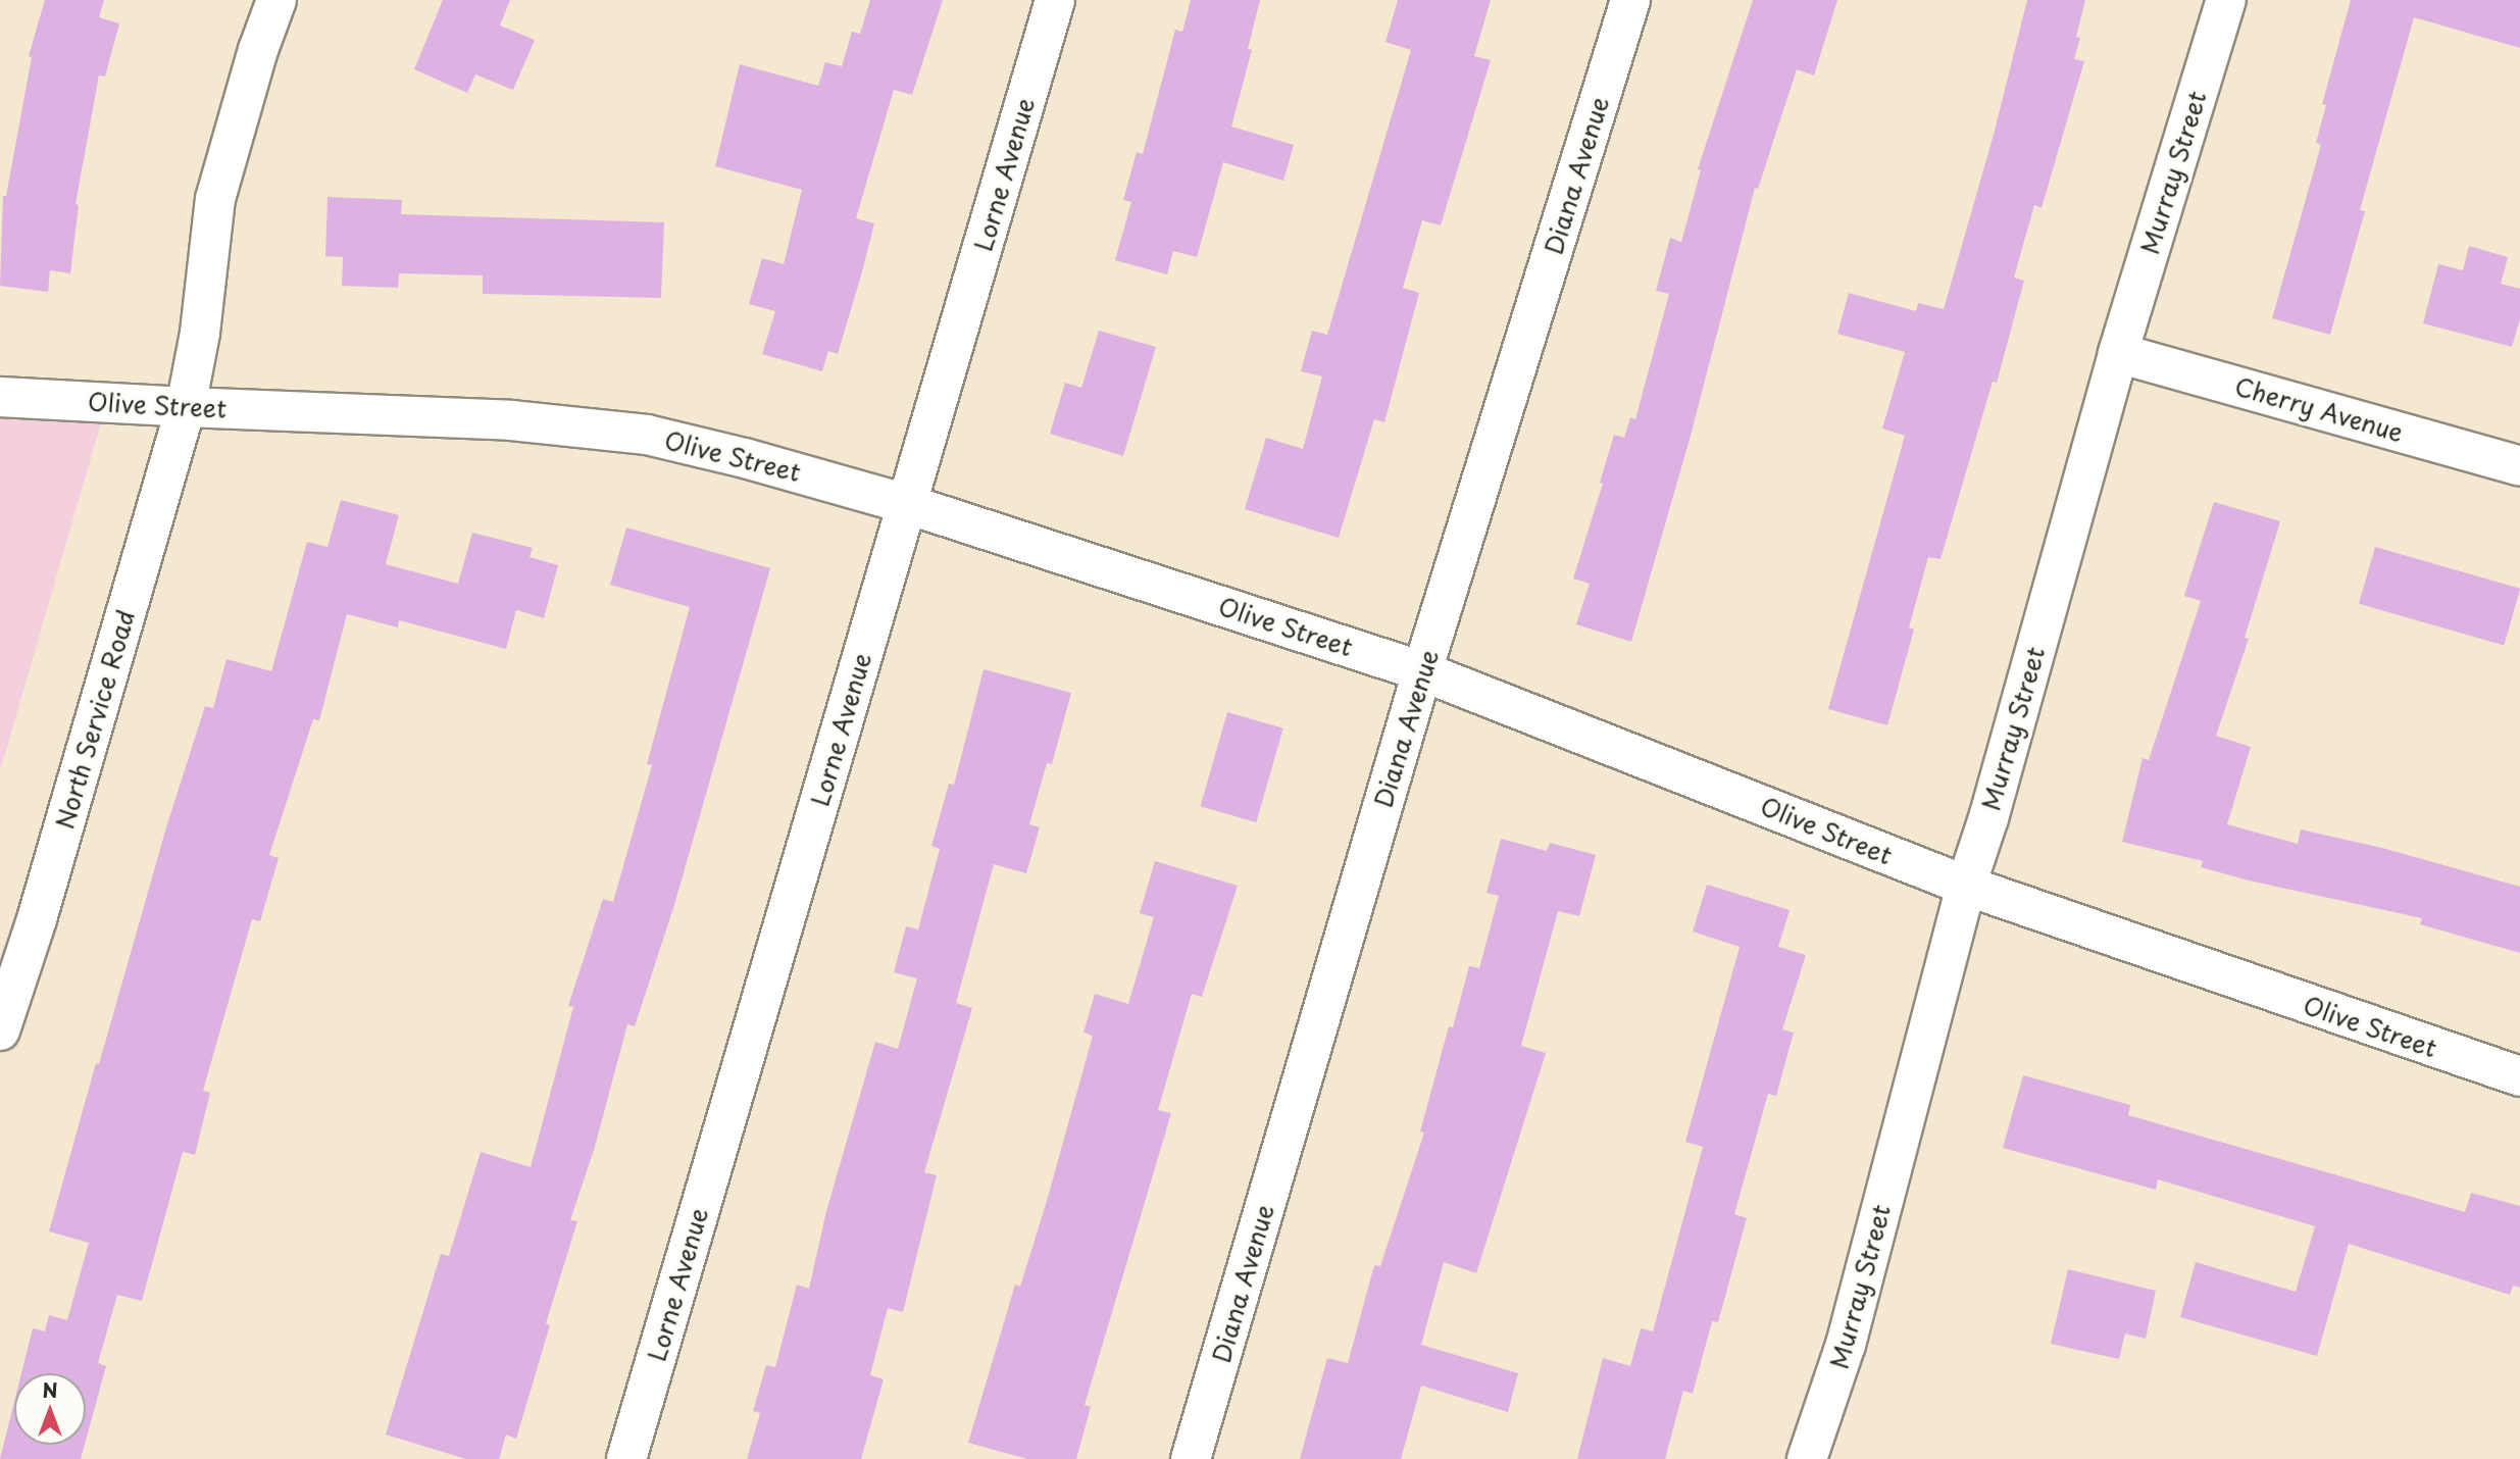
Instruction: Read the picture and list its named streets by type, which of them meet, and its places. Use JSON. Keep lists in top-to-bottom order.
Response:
{
  "streets": {
    "street": [
      "Murray Street",
      "Lorne Avenue",
      "Diana Avenue",
      "Olive Street",
      "Cherry Avenue",
      "North Service Road"
    ]
  },
  "crossings": [
    ["Murray Street", "Olive Street"],
    ["Murray Street", "Cherry Avenue"],
    ["Lorne Avenue", "Olive Street"],
    ["Diana Avenue", "Olive Street"],
    ["Olive Street", "North Service Road"]
  ],
  "north": "top"
}
